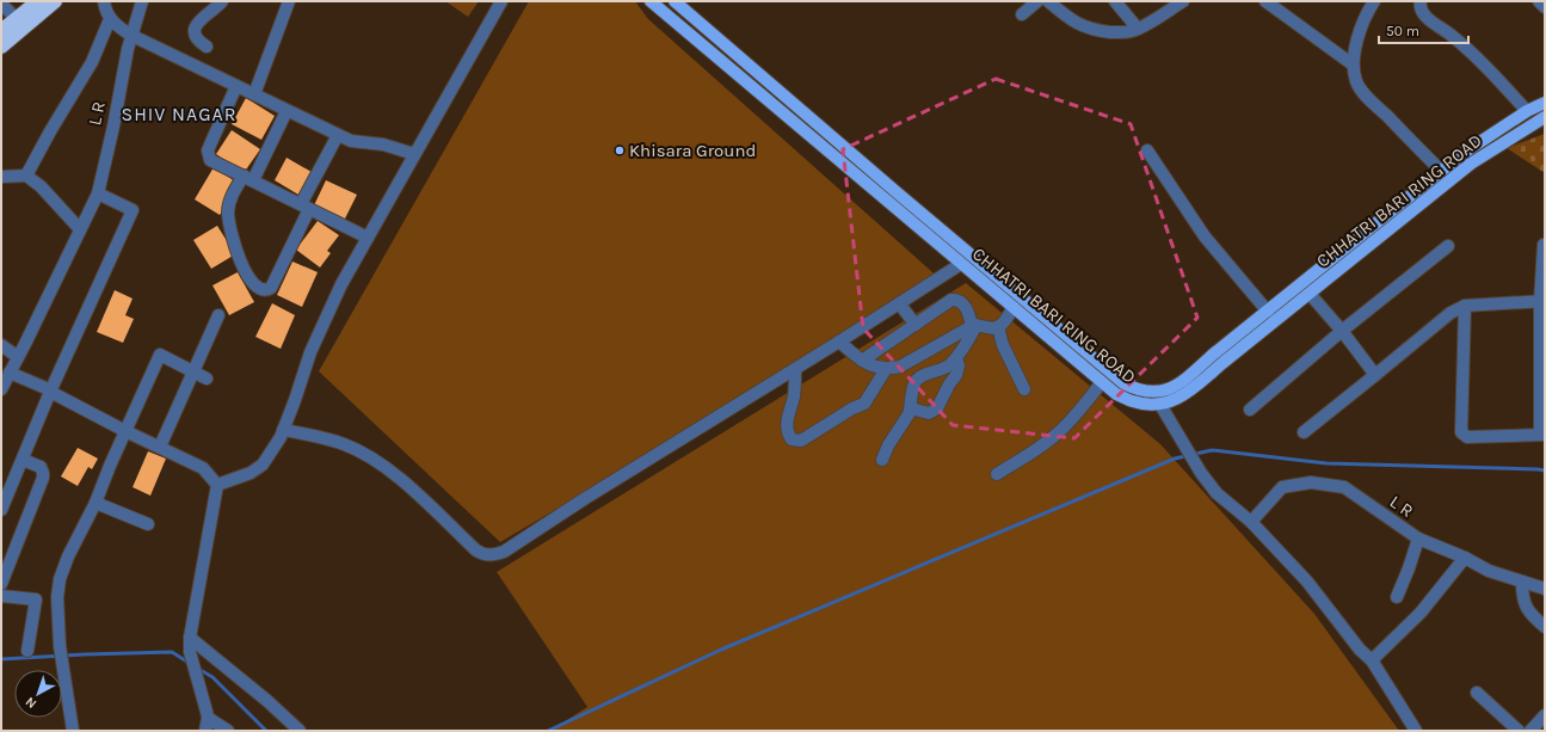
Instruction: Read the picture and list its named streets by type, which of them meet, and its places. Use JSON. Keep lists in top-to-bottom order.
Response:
{
  "streets": {
    "main road": ["CHHATRI BARI RING ROAD"],
    "street": ["L R"]
  },
  "districts": ["SHIV NAGAR"],
  "places": ["Khisara Ground"],
  "scale_bar": "50 m",
  "north": "bottom left"
}
